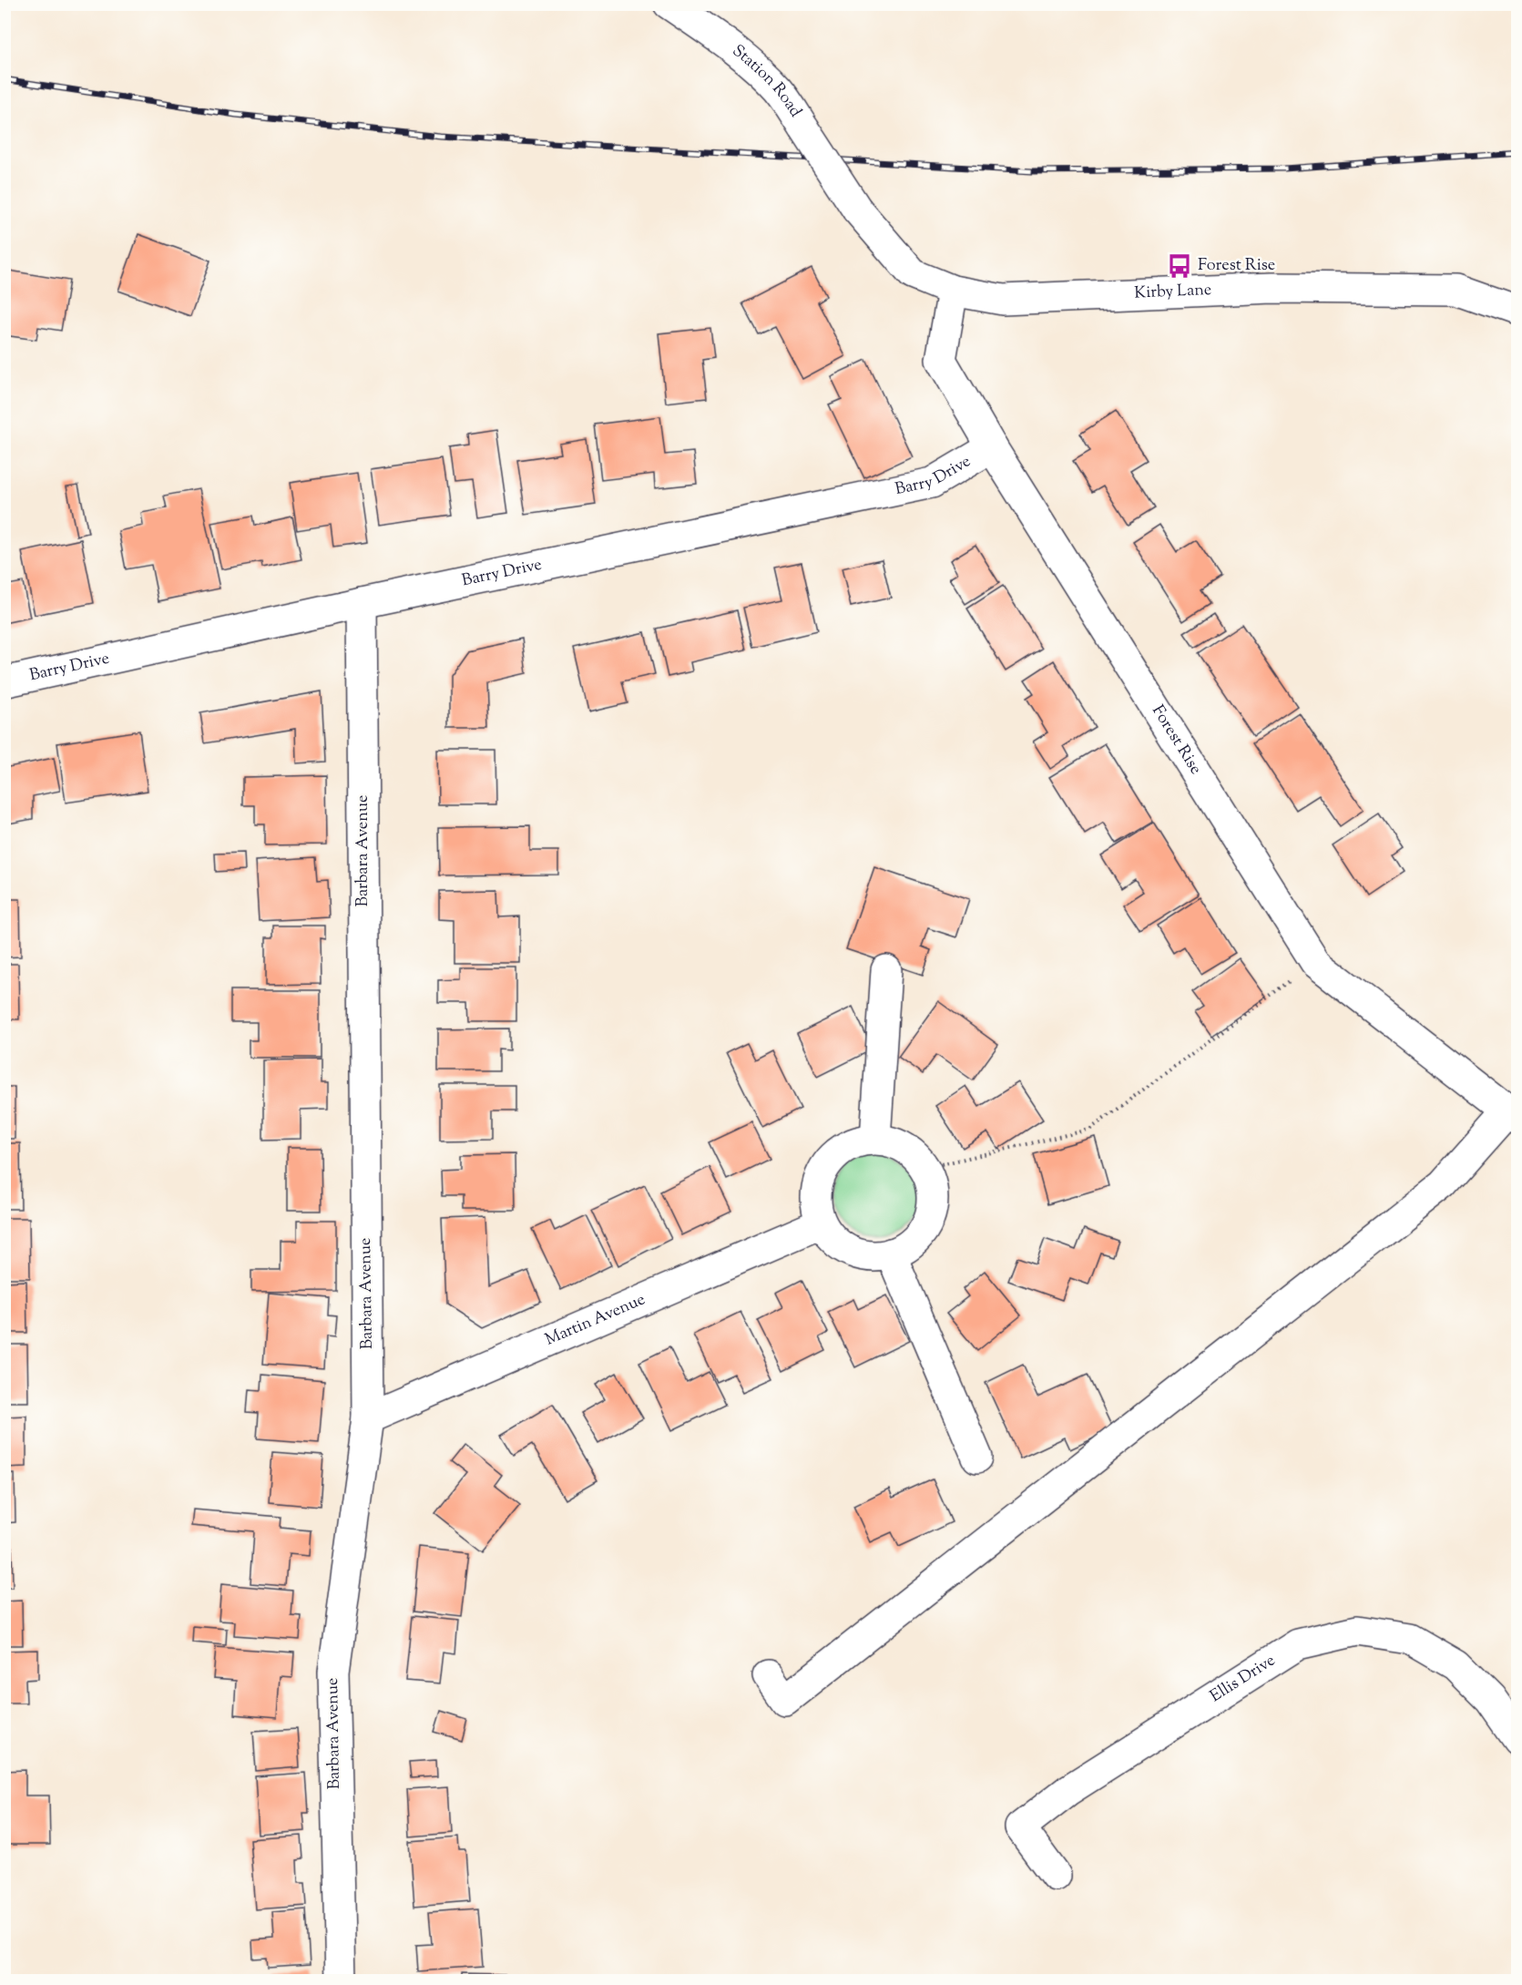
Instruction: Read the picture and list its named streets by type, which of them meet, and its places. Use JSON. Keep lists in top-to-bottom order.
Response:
{
  "streets": {
    "street": [
      "Station Road",
      "Kirby Lane",
      "Barry Drive",
      "Forest Rise",
      "Barbara Avenue",
      "Martin Avenue",
      "Ellis Drive"
    ]
  },
  "crossings": [
    ["Station Road", "Kirby Lane"],
    ["Kirby Lane", "Forest Rise"],
    ["Barry Drive", "Forest Rise"],
    ["Barry Drive", "Barbara Avenue"],
    ["Barbara Avenue", "Martin Avenue"]
  ],
  "places": {
    "bus stop": ["Forest Rise"]
  }
}
